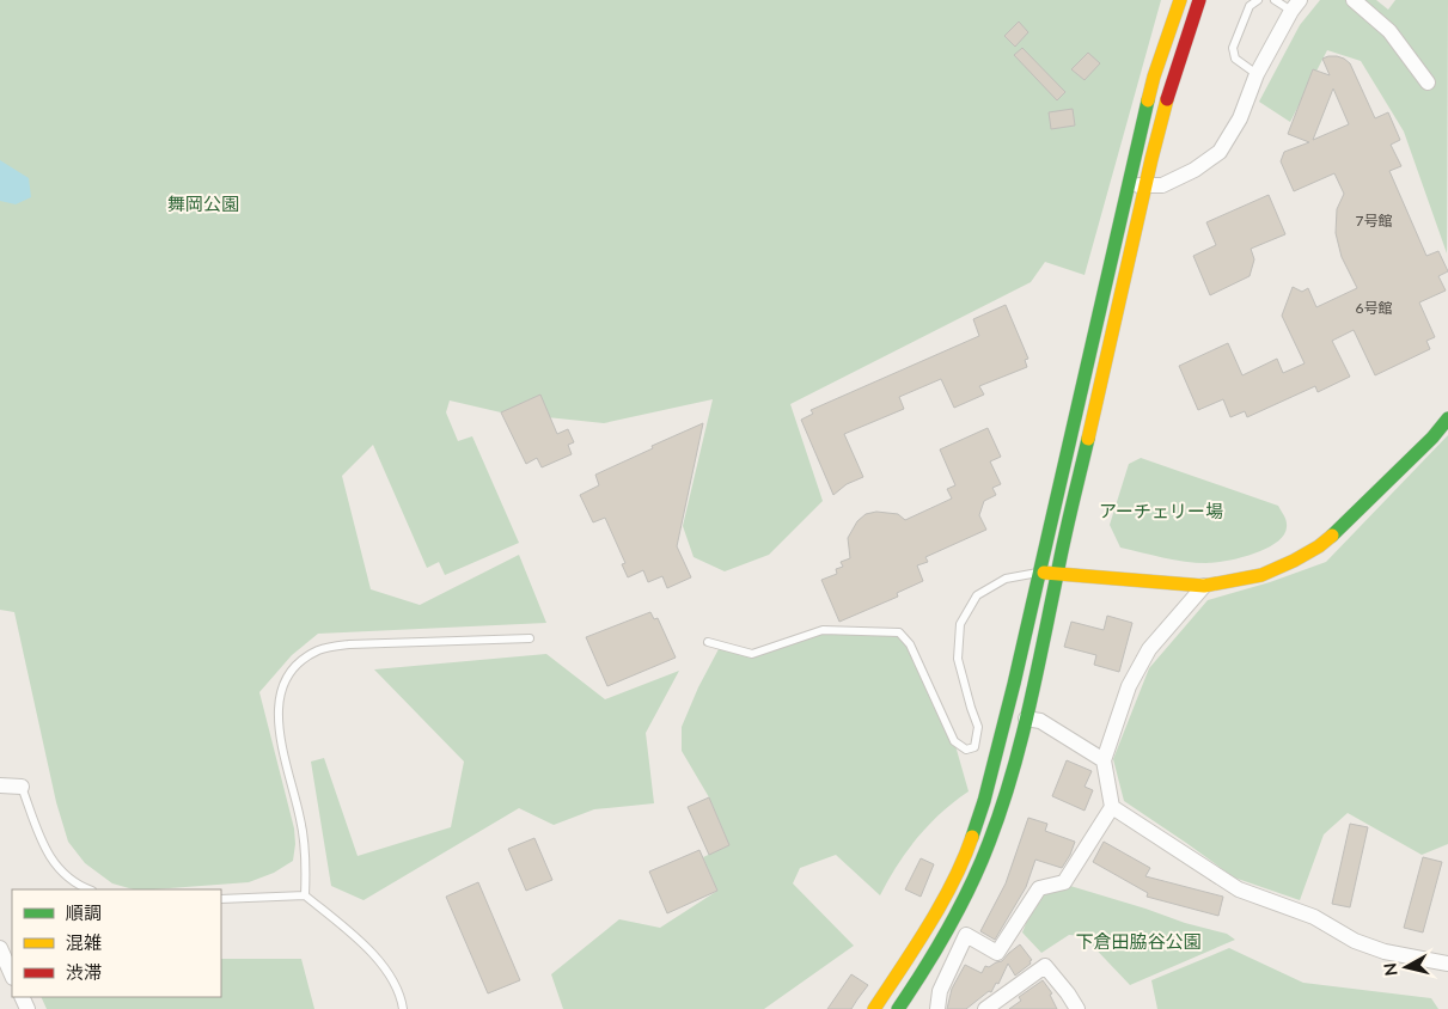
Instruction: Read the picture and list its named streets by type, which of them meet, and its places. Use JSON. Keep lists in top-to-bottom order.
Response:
{
  "parks": ["舞岡公園", "アーチェリー場", "下倉田脇谷公園"],
  "house_numbers": ["7号館", "6号館"],
  "legend": ["順調", "混雑", "渋滞"],
  "north": "left"
}
